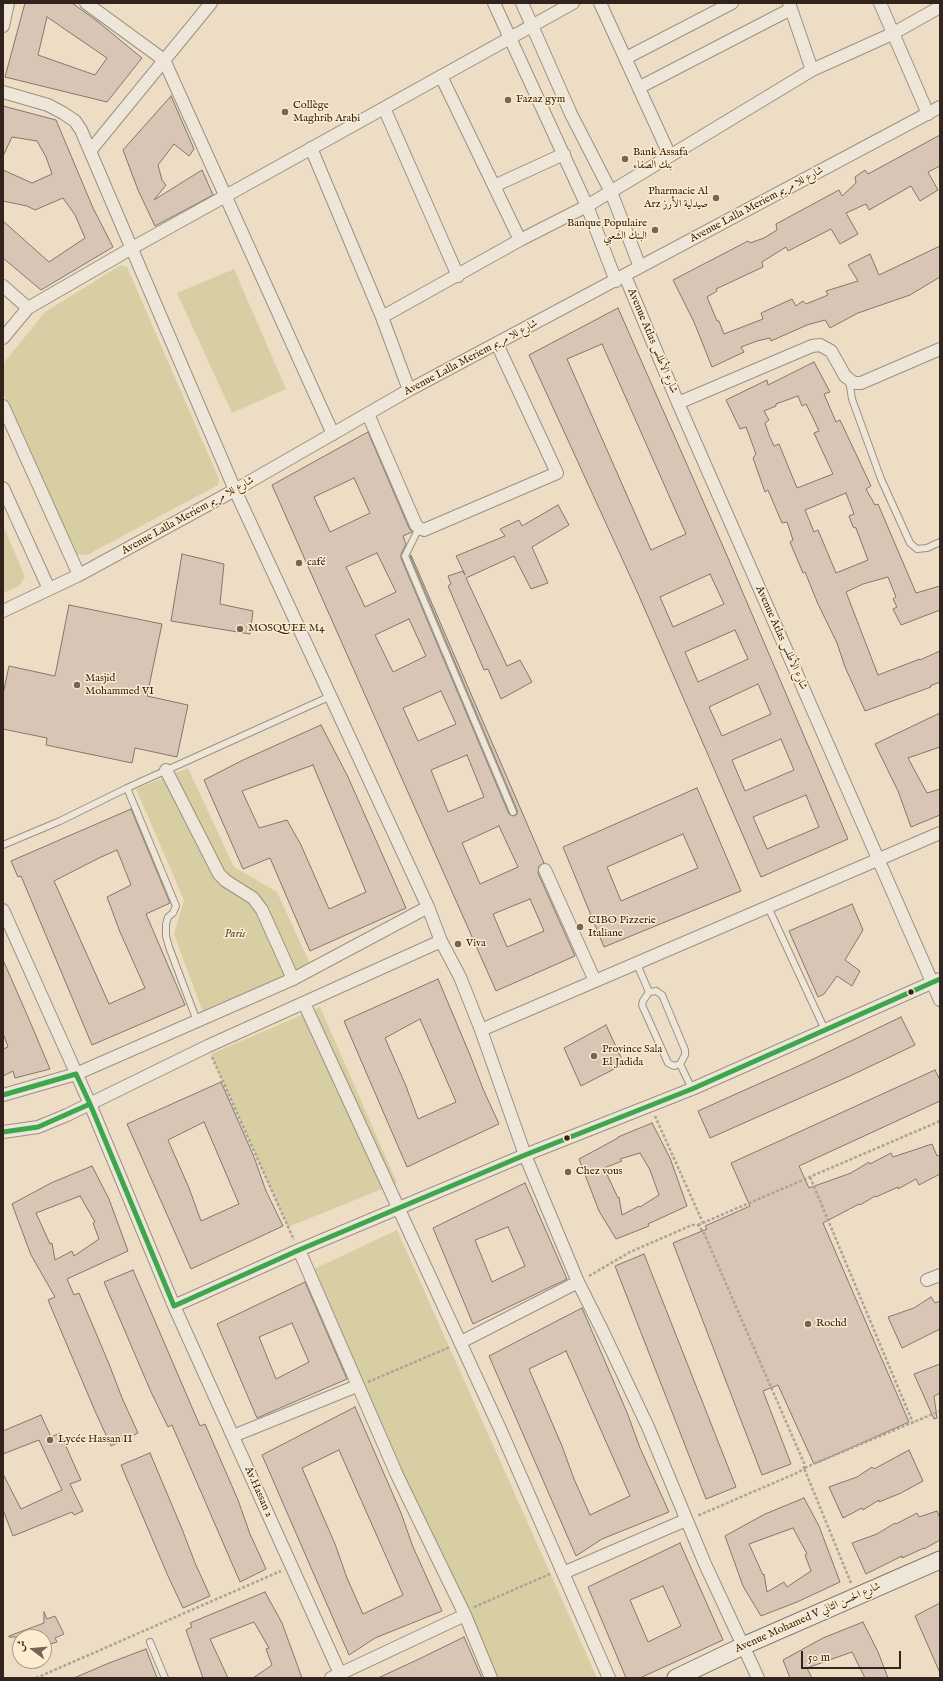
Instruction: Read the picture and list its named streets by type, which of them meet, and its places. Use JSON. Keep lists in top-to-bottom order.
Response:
{
  "streets": {
    "street": [
      "Avenue Lalla Meriem شارع للا مريم",
      "Avenue Atlas شارع الأطلس",
      "Av.Hassan 2",
      "Avenue Mohamed V شارع الحسن الثاني"
    ]
  },
  "crossings": [
    ["Avenue Lalla Meriem شارع للا مريم", "Avenue Atlas شارع الأطلس"]
  ],
  "parks": ["Paris"],
  "places": [
    "Fazaz gym",
    "Collège Maghrib Arabi",
    "Bank Assafa بنك الصفاء",
    "Pharmacie Al Arz صيدلية الأرز",
    "Banque Populaire البنك الشعبي",
    "café",
    "MOSQUEE M4",
    "Masjid Mohammed VI",
    "CIBO Pizzerie Italiane",
    "Viva",
    "Province Sala El Jadida",
    "Chez vous",
    "Rochd",
    "Lycée Hassan II"
  ],
  "scale_bar": "50 m",
  "north": "left"
}
